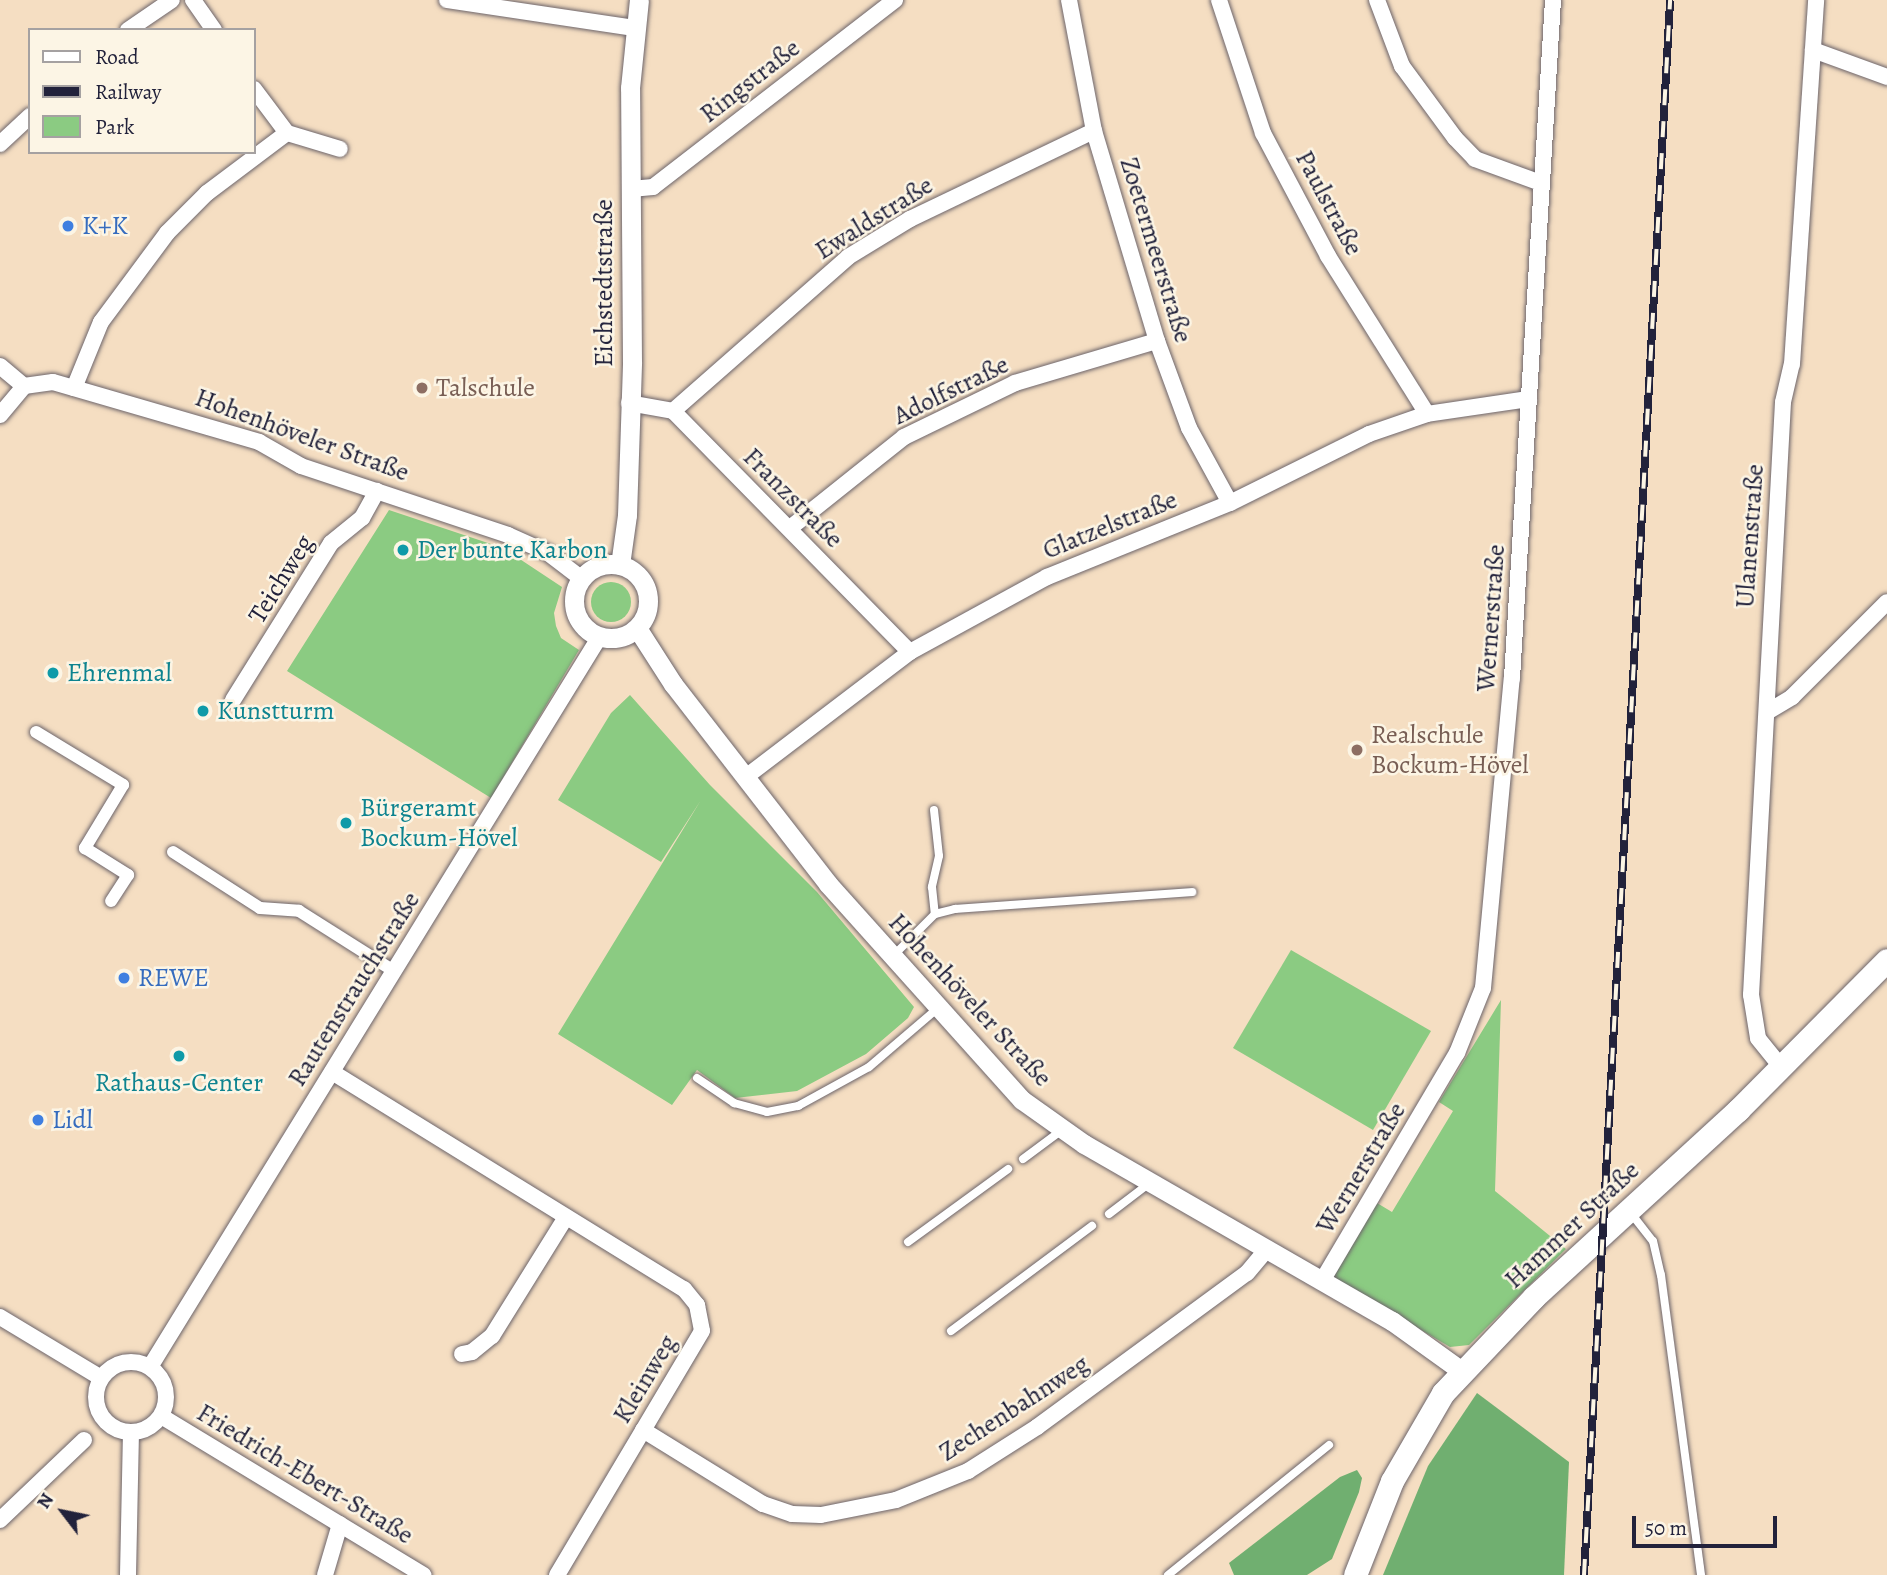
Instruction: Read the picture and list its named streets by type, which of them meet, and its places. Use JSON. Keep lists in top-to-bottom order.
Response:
{
  "streets": {
    "main road": ["Hammer Straße"],
    "street": [
      "Ringstraße",
      "Paulstraße",
      "Ewaldstraße",
      "Zoetermeerstraße",
      "Eichstedtstraße",
      "Adolfstraße",
      "Hohenhöveler Straße",
      "Franzstraße",
      "Glatzelstraße",
      "Ulanenstraße",
      "Teichweg",
      "Wernerstraße",
      "Rautenstrauchstraße",
      "Kleinweg",
      "Zechenbahnweg",
      "Friedrich-Ebert-Straße"
    ]
  },
  "crossings": [
    ["Ringstraße", "Eichstedtstraße"],
    ["Paulstraße", "Glatzelstraße"],
    ["Ewaldstraße", "Zoetermeerstraße"],
    ["Ewaldstraße", "Franzstraße"],
    ["Zoetermeerstraße", "Adolfstraße"],
    ["Zoetermeerstraße", "Glatzelstraße"],
    ["Eichstedtstraße", "Hohenhöveler Straße"],
    ["Eichstedtstraße", "Rautenstrauchstraße"],
    ["Adolfstraße", "Franzstraße"],
    ["Hohenhöveler Straße", "Glatzelstraße"],
    ["Hohenhöveler Straße", "Teichweg"],
    ["Hohenhöveler Straße", "Wernerstraße"],
    ["Hohenhöveler Straße", "Rautenstrauchstraße"],
    ["Hohenhöveler Straße", "Hammer Straße"],
    ["Hohenhöveler Straße", "Zechenbahnweg"],
    ["Franzstraße", "Glatzelstraße"],
    ["Glatzelstraße", "Wernerstraße"],
    ["Ulanenstraße", "Hammer Straße"],
    ["Rautenstrauchstraße", "Kleinweg"],
    ["Rautenstrauchstraße", "Friedrich-Ebert-Straße"],
    ["Kleinweg", "Zechenbahnweg"]
  ],
  "places": [
    "K+K",
    "Talschule",
    "Der bunte Karbon",
    "Ehrenmal",
    "Kunstturm",
    "Realschule Bockum-Hövel",
    "Bürgeramt Bockum-Hövel",
    "REWE",
    "Rathaus-Center",
    "Lidl"
  ],
  "legend": ["Road", "Railway", "Park"],
  "scale_bar": "50 m",
  "north": "top left"
}
